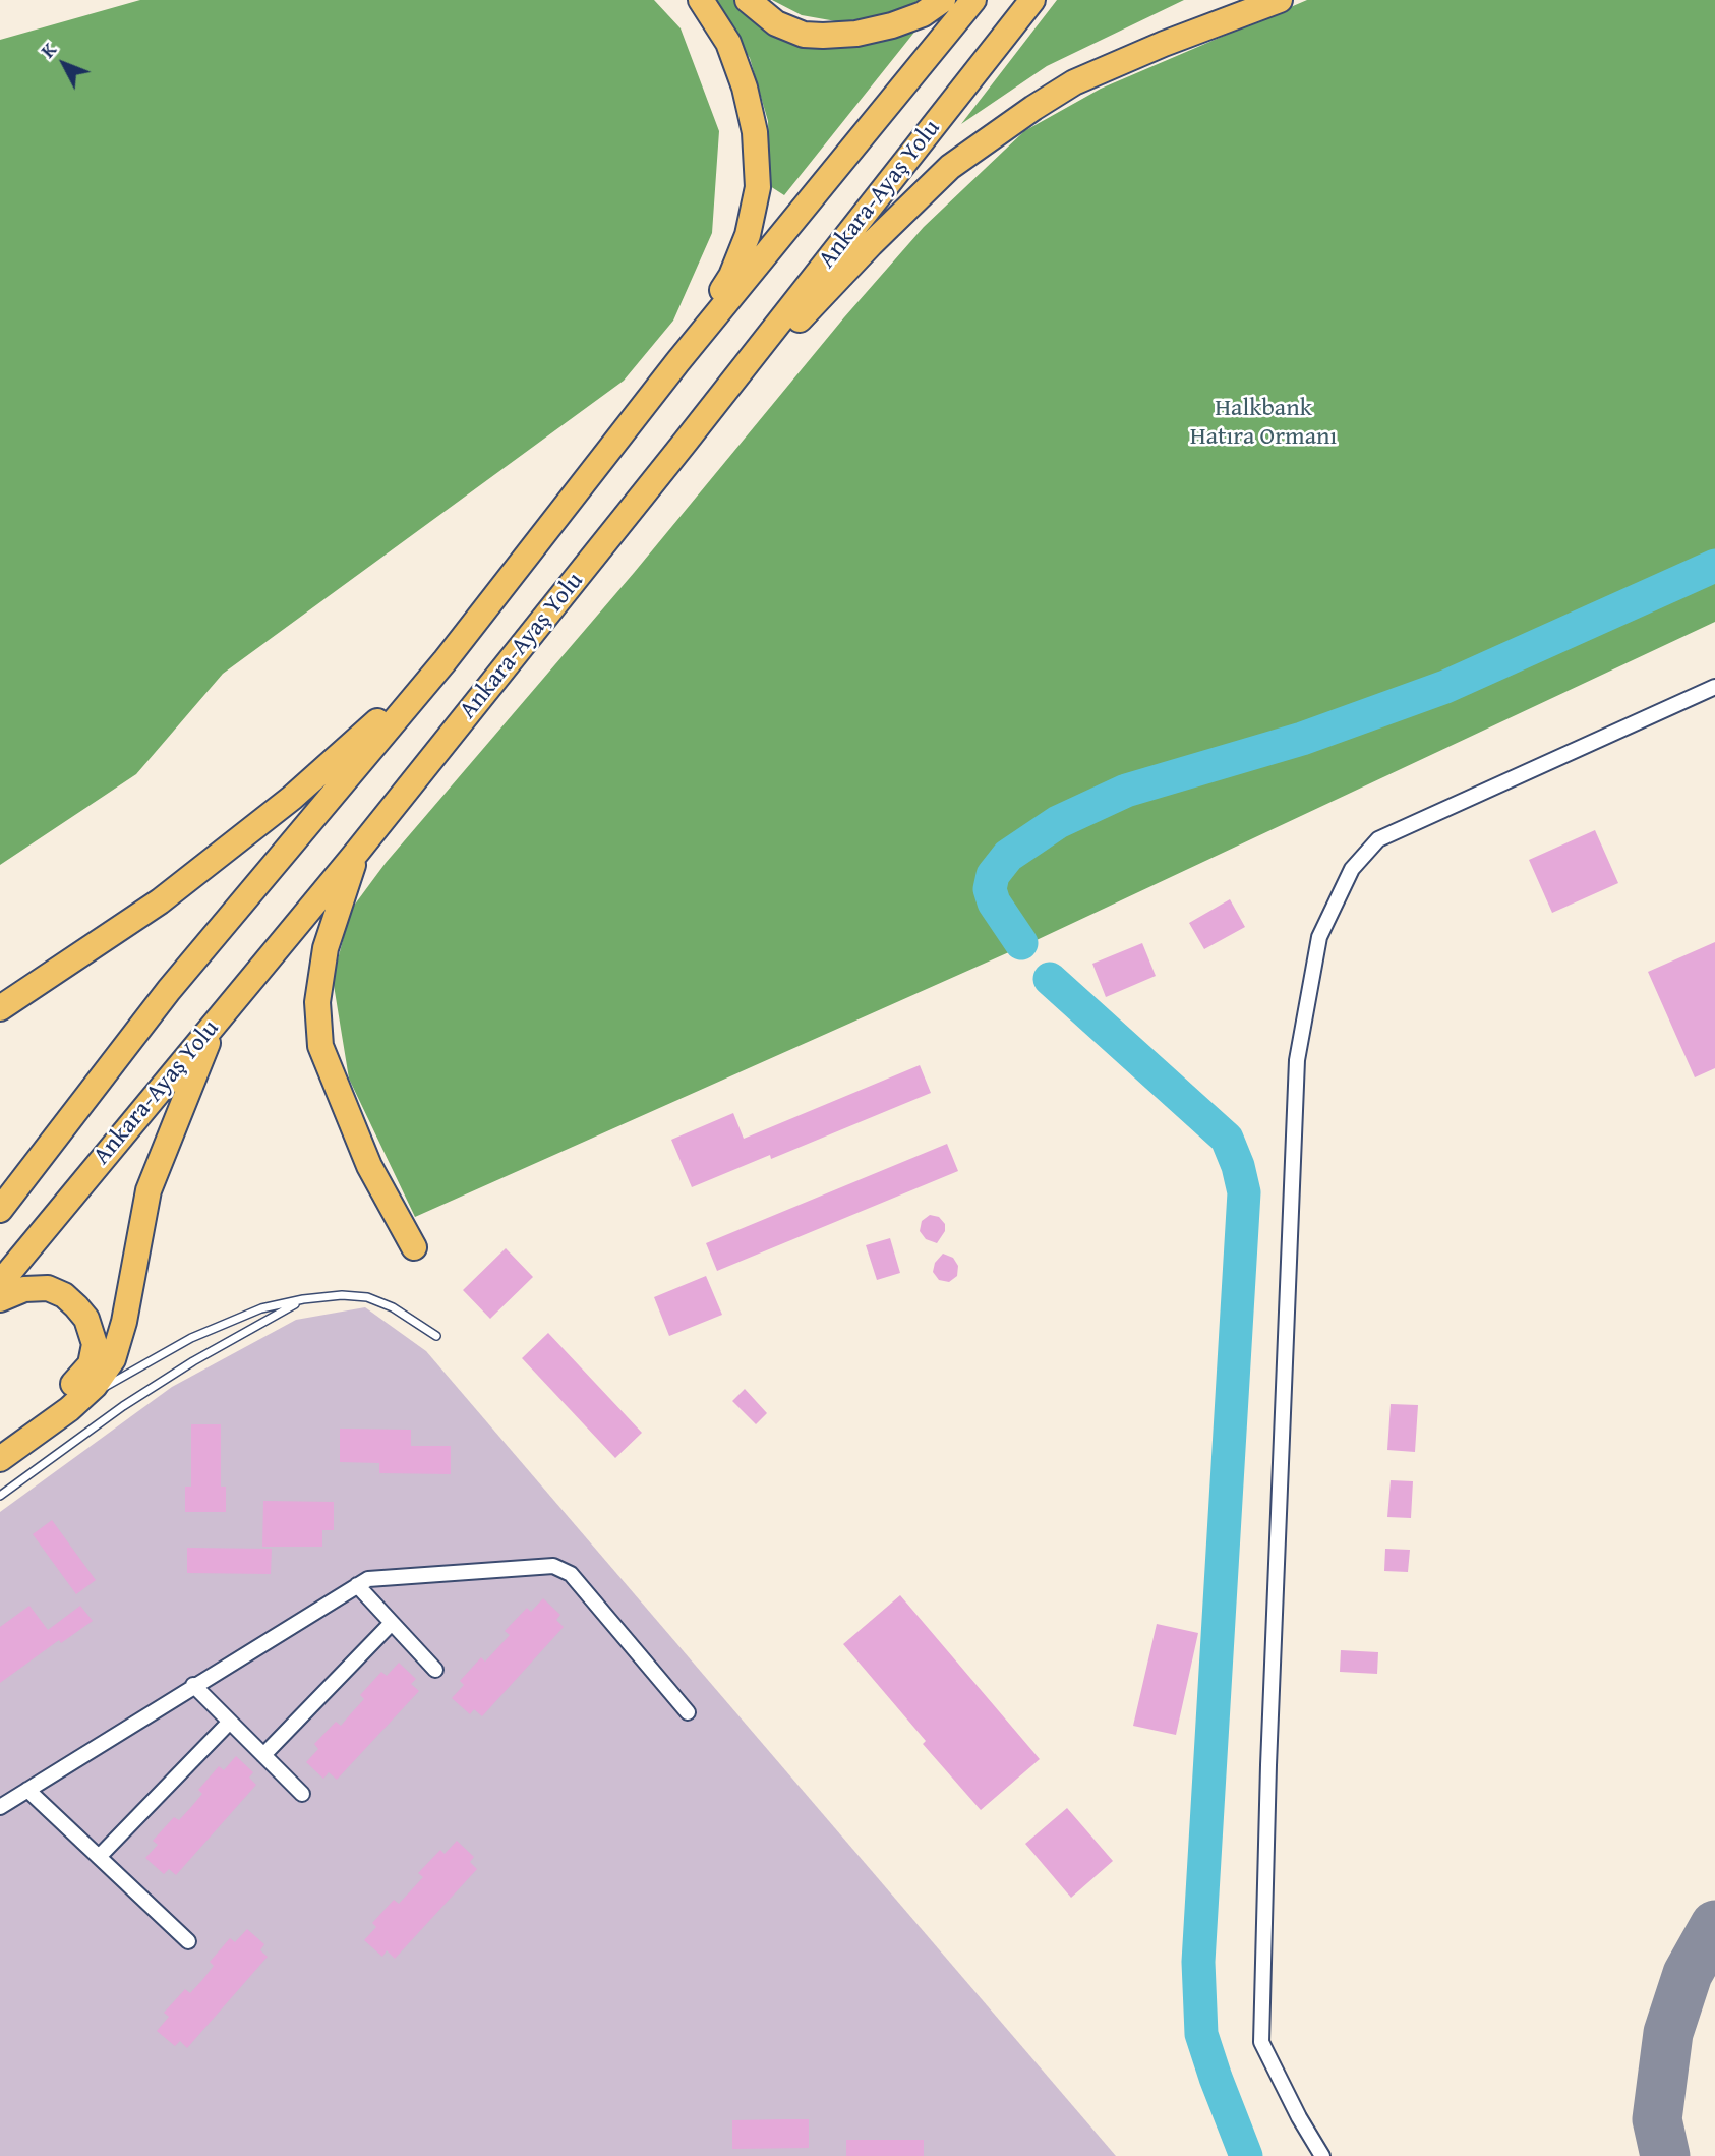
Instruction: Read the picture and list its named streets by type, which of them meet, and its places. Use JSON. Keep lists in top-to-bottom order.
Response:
{
  "streets": {
    "highway": ["Ankara-Ayaş Yolu"]
  },
  "parks": ["Halkbank Hatıra Ormanı"],
  "north": "top left"
}
